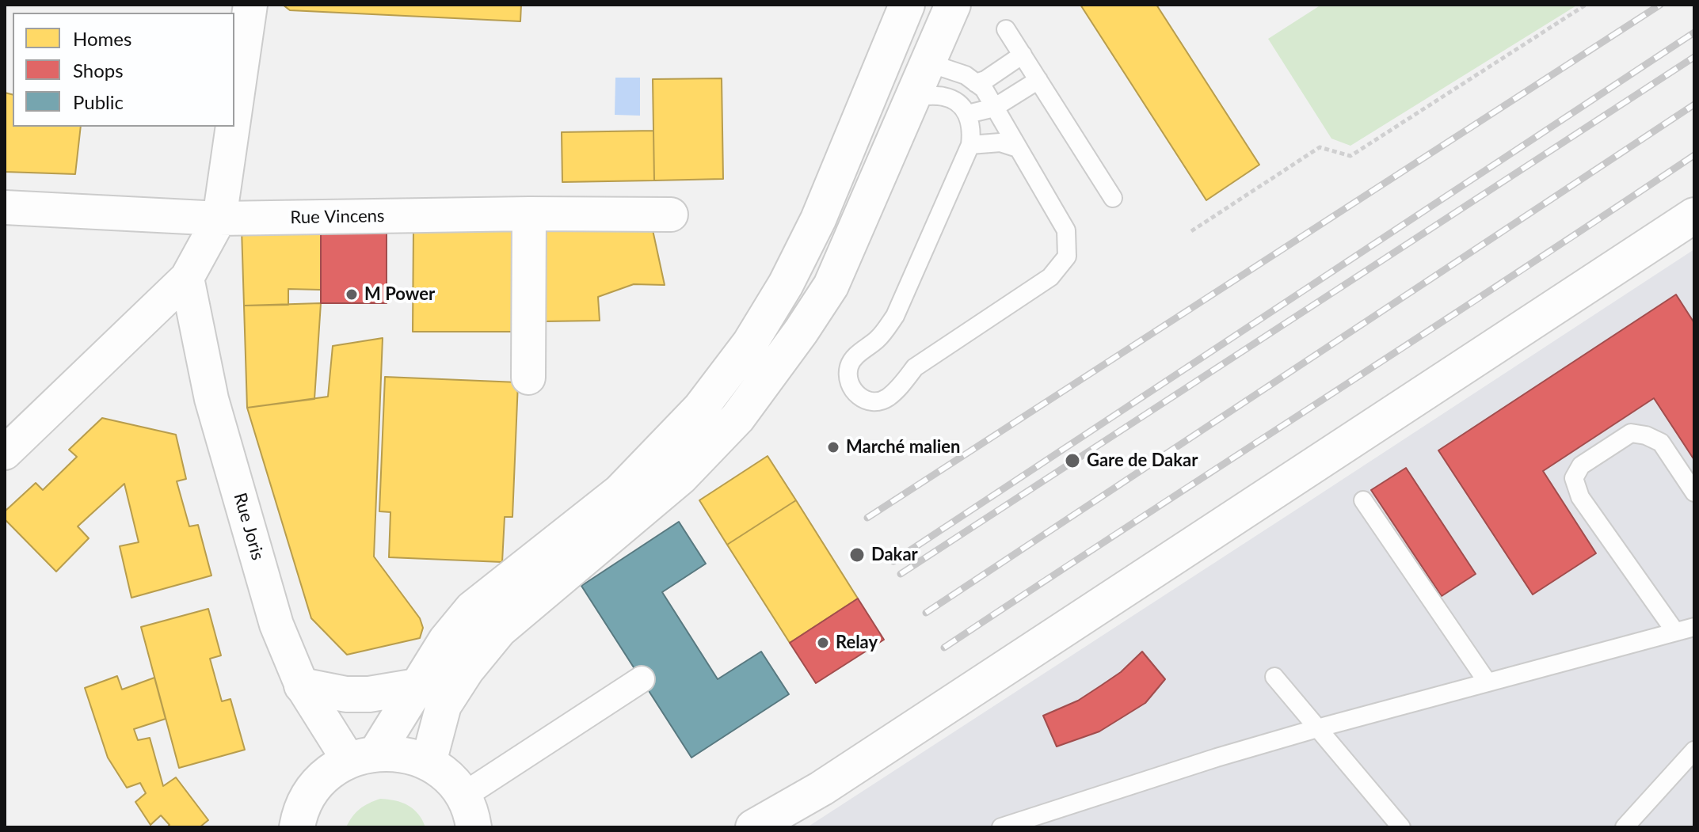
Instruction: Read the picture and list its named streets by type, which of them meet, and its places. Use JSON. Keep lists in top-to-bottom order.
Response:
{
  "streets": {
    "street": ["Rue Vincens", "Rue Joris"]
  },
  "places": [
    "M Power",
    "Marché malien",
    "Gare de Dakar",
    "Dakar",
    "Relay"
  ],
  "legend": ["Homes", "Shops", "Public"]
}
